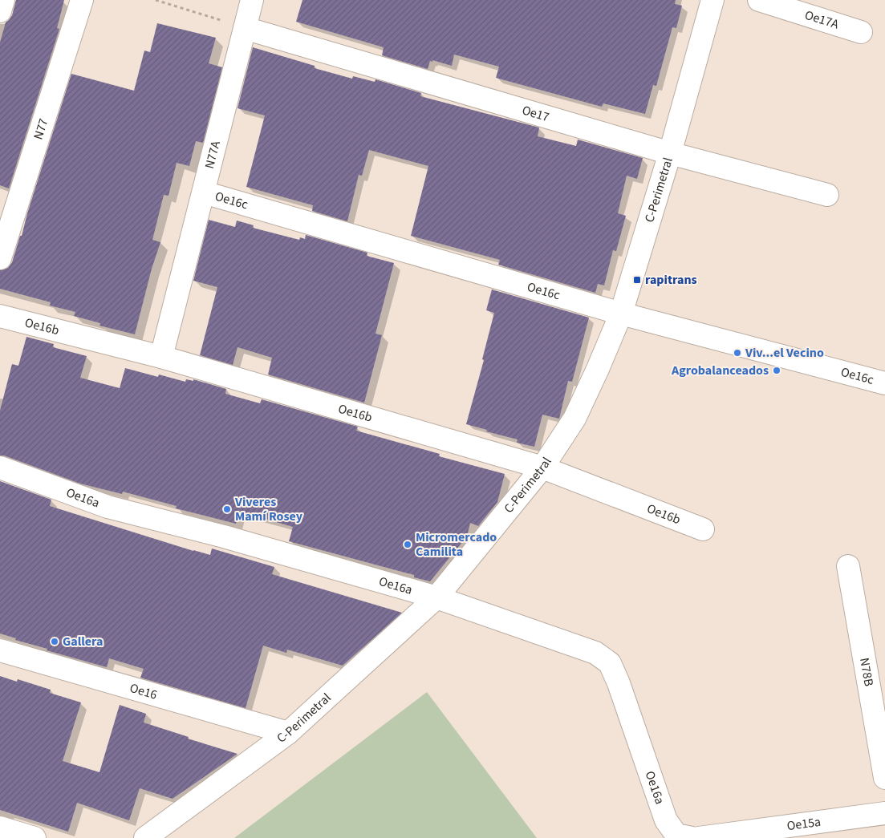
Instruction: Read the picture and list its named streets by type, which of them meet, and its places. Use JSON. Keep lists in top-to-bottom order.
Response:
{
  "streets": {
    "street": [
      "Oe17A",
      "Oe17",
      "N77",
      "N77A",
      "C-Perimetral",
      "Oe16c",
      "Oe16b",
      "Oe16a",
      "N78B",
      "Oe16",
      "Oe15a"
    ]
  },
  "crossings": [
    ["Oe17", "N77A"],
    ["Oe17", "C-Perimetral"],
    ["N77A", "Oe16c"],
    ["N77A", "Oe16b"],
    ["C-Perimetral", "Oe16c"],
    ["C-Perimetral", "Oe16b"],
    ["C-Perimetral", "Oe16a"],
    ["C-Perimetral", "Oe16"]
  ],
  "places": {
    "transit": ["rapitrans"],
    "other": [
      "Viv...el Vecino",
      "Agrobalanceados",
      "Viveres Mamí Rosey",
      "Micromercado Camilita",
      "Gallera"
    ]
  }
}
